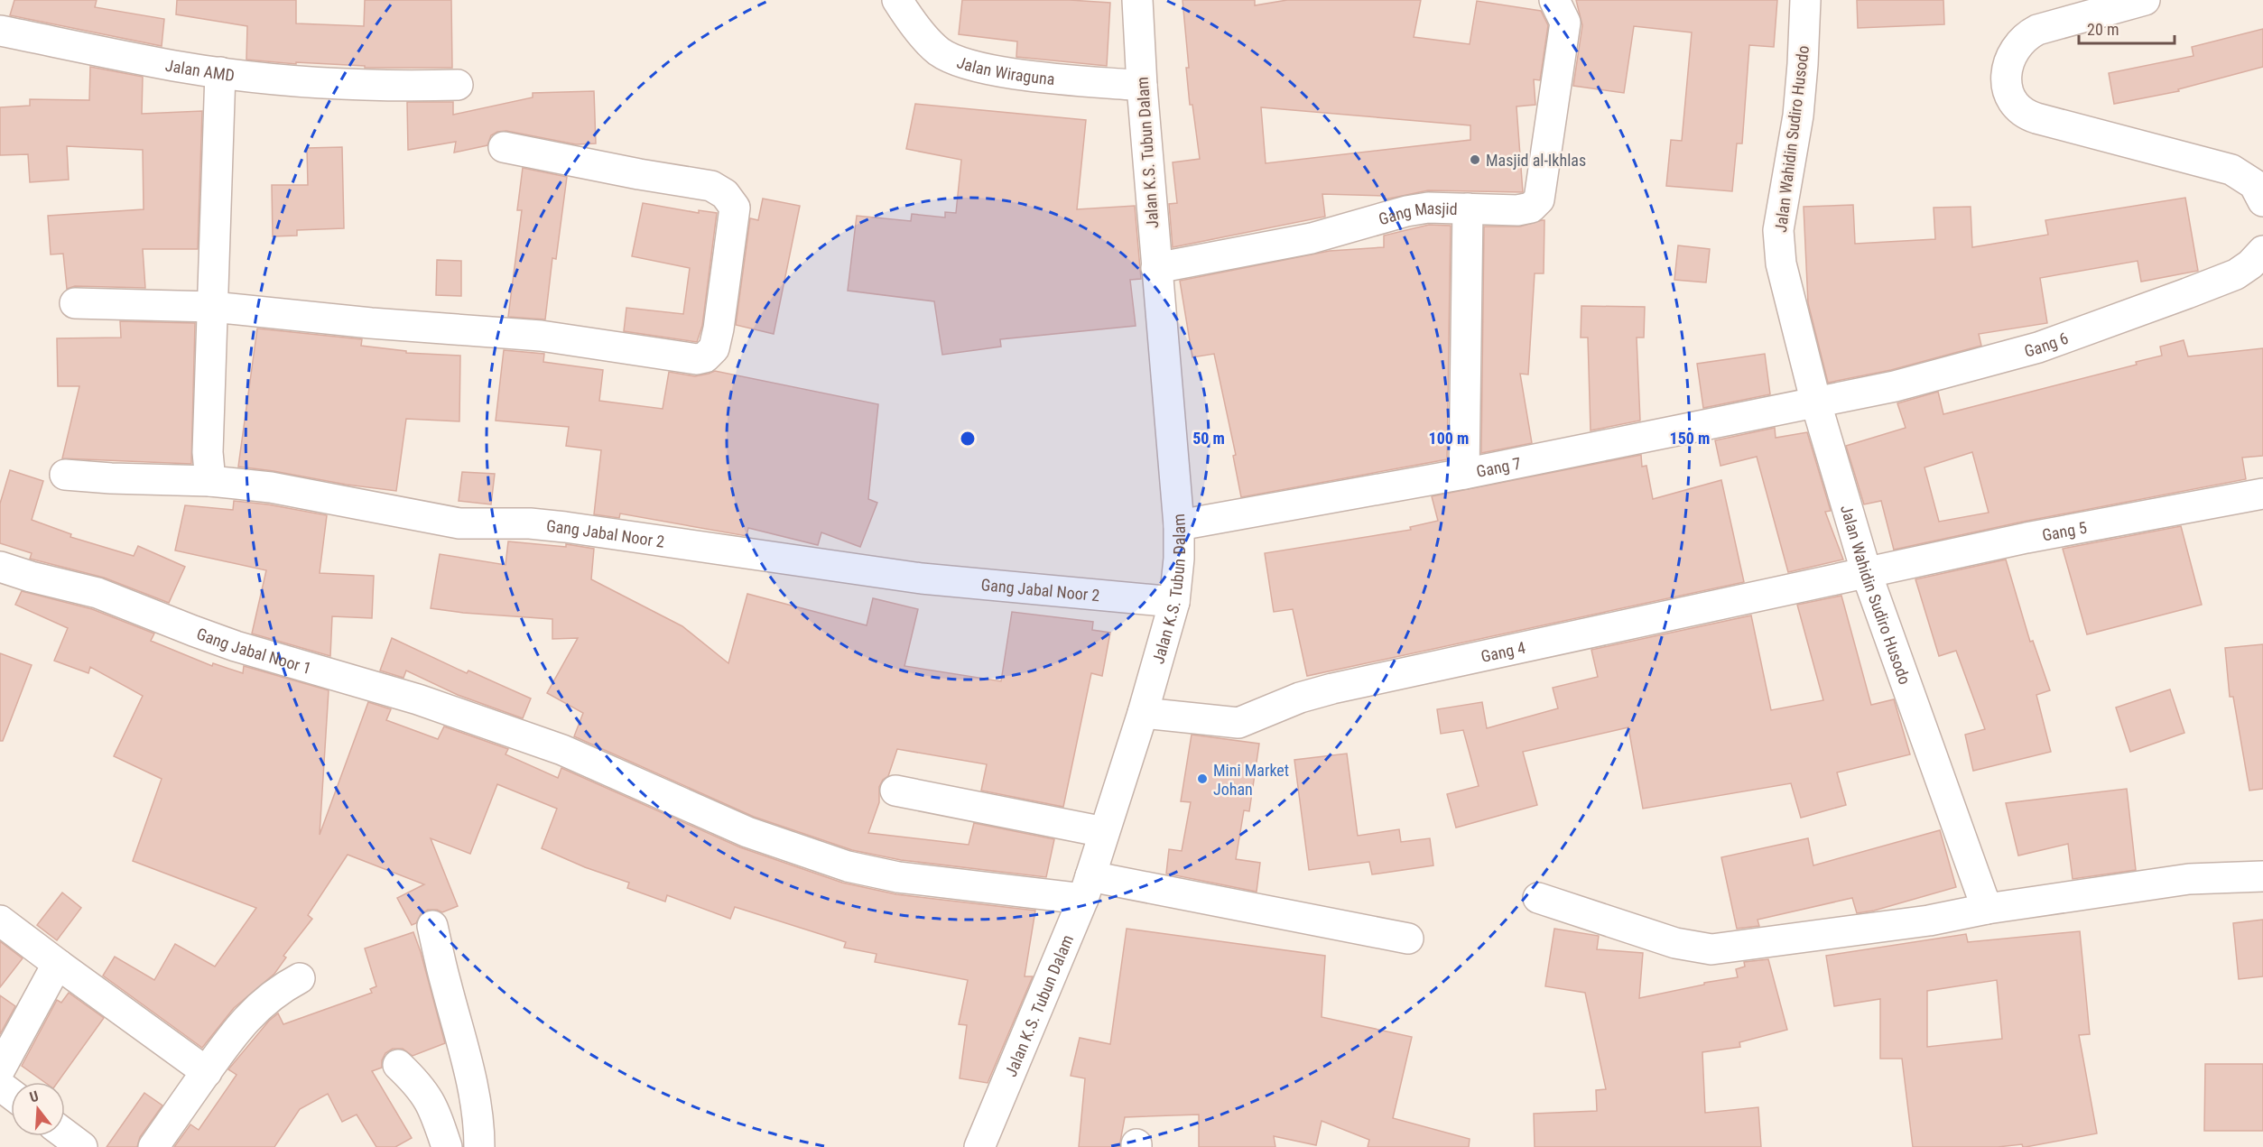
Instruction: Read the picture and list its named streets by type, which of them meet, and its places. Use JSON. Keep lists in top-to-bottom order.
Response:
{
  "streets": {
    "street": [
      "Jalan Wiraguna",
      "Jalan AMD",
      "Jalan Wahidin Sudiro Husodo",
      "Jalan K.S. Tubun Dalam",
      "Gang Masjid",
      "Gang 6",
      "Gang 7",
      "Gang 5",
      "Gang Jabal Noor 2",
      "Gang Jabal Noor 1",
      "Gang 4"
    ]
  },
  "crossings": [
    ["Jalan Wiraguna", "Jalan K.S. Tubun Dalam"],
    ["Jalan Wahidin Sudiro Husodo", "Gang 6"],
    ["Jalan Wahidin Sudiro Husodo", "Gang 7"],
    ["Jalan Wahidin Sudiro Husodo", "Gang 5"],
    ["Jalan Wahidin Sudiro Husodo", "Gang 4"],
    ["Jalan K.S. Tubun Dalam", "Gang Masjid"],
    ["Jalan K.S. Tubun Dalam", "Gang 7"],
    ["Jalan K.S. Tubun Dalam", "Gang Jabal Noor 2"],
    ["Jalan K.S. Tubun Dalam", "Gang Jabal Noor 1"],
    ["Jalan K.S. Tubun Dalam", "Gang 4"],
    ["Gang 6", "Gang 7"],
    ["Gang 5", "Gang 4"]
  ],
  "places": ["Masjid al-Ikhlas", "Mini Market Johan"],
  "scale_bar": "20 m",
  "north": "top",
  "rings": ["50 m", "100 m", "150 m"]
}
